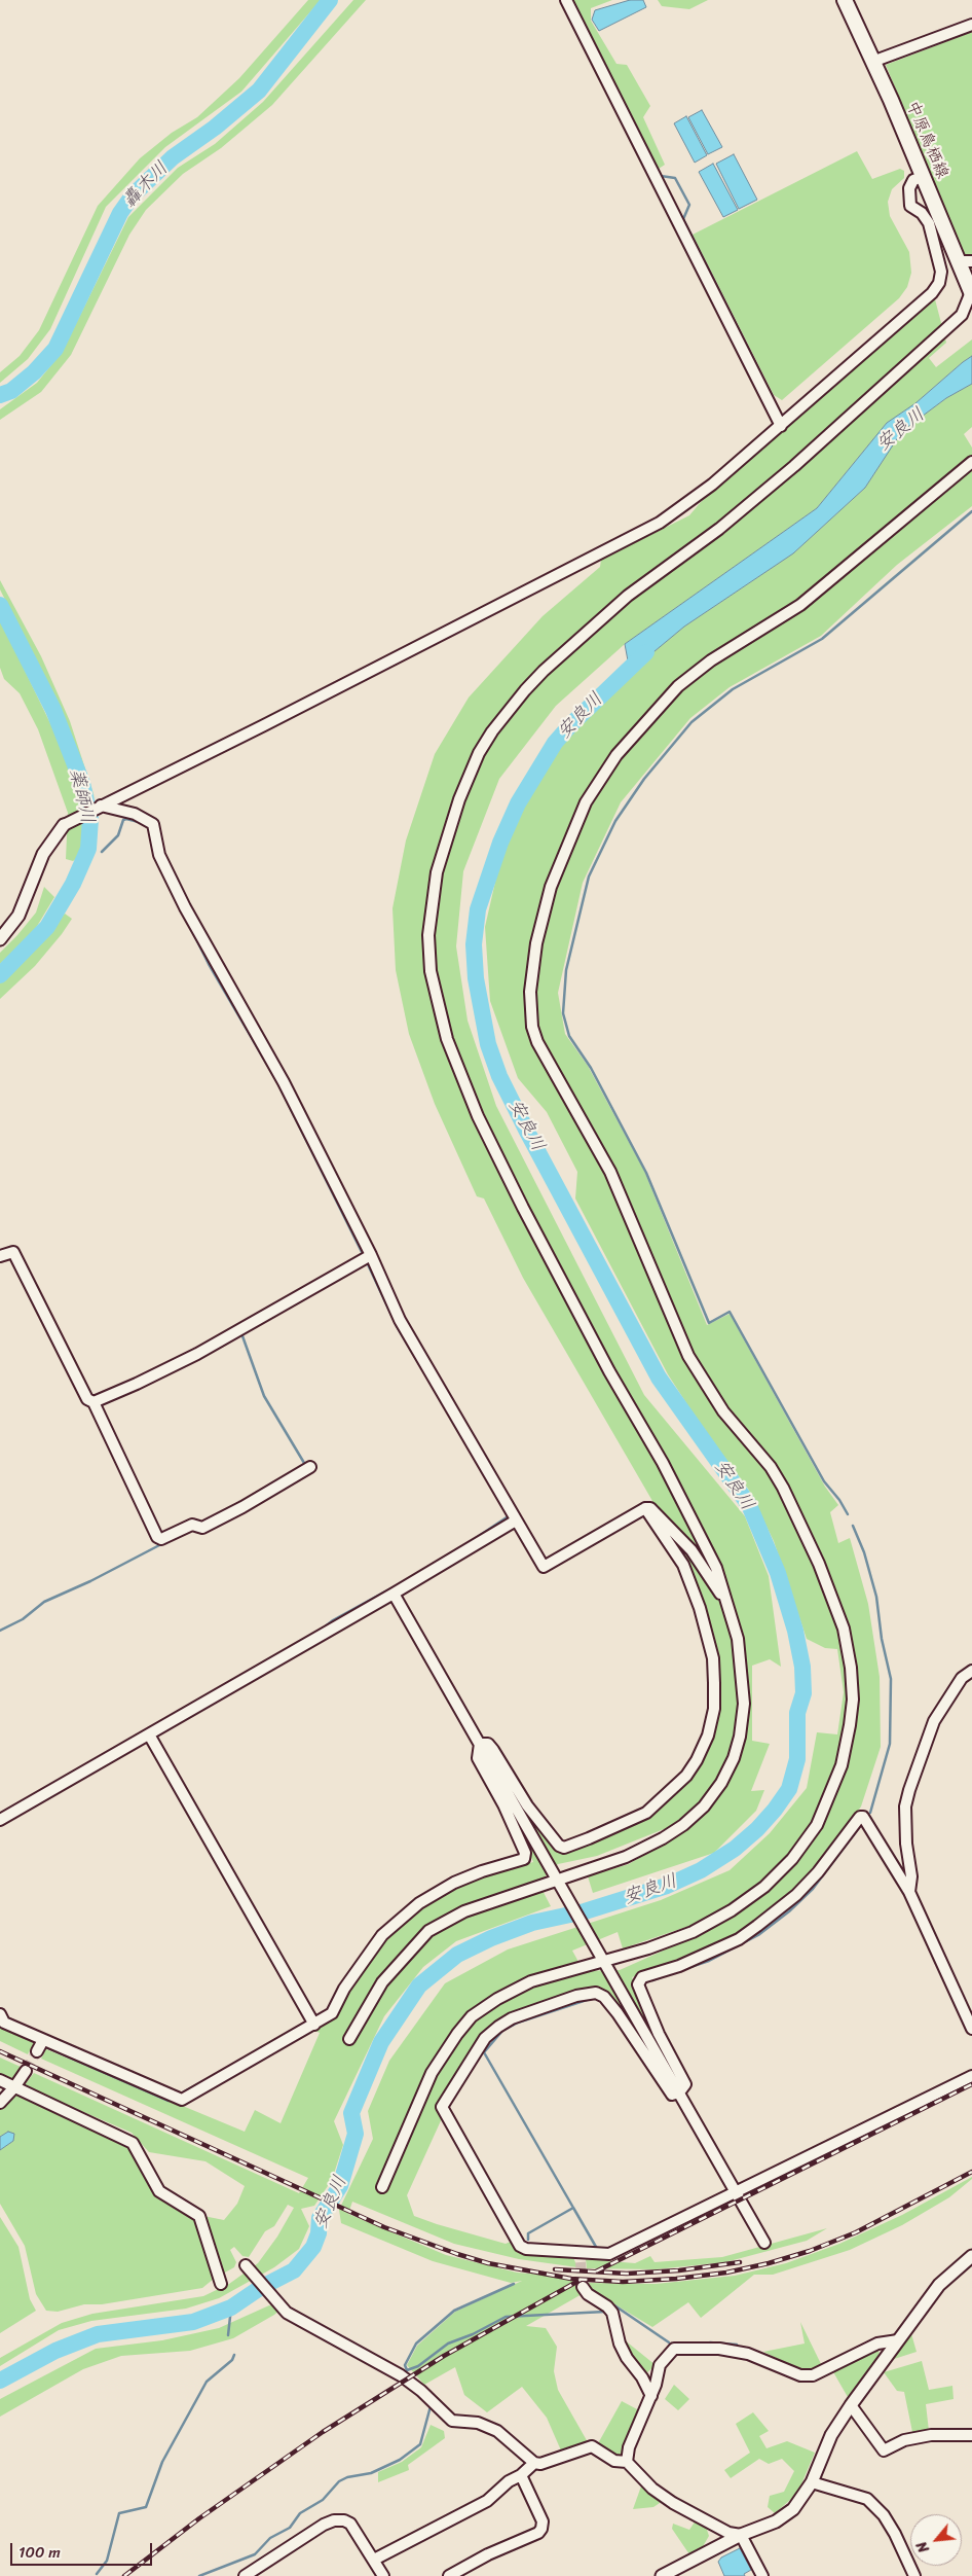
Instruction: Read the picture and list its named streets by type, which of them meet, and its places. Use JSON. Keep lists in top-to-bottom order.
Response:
{
  "streets": {
    "main road": ["中原鳥栖線"]
  },
  "water": ["轟木川", "安良川", "薬師川"],
  "scale_bar": "100 m",
  "north": "bottom left"
}
